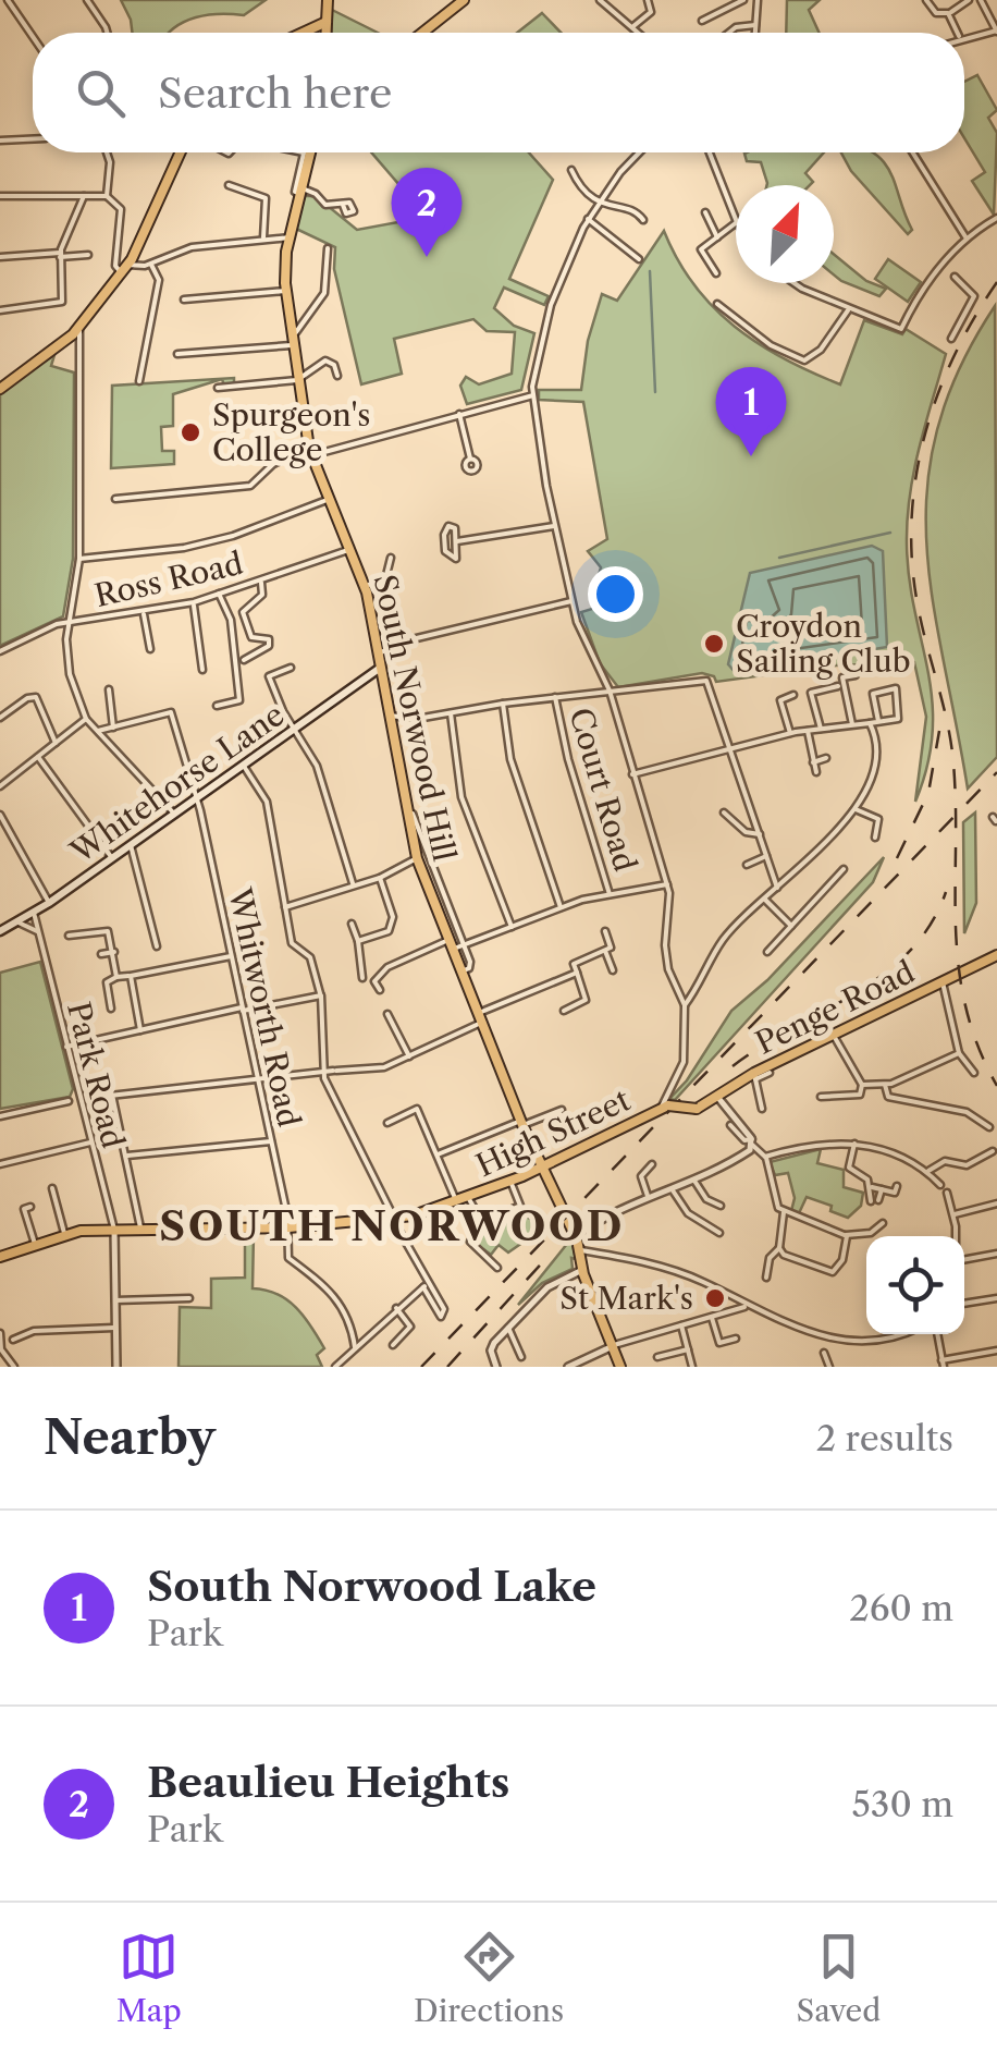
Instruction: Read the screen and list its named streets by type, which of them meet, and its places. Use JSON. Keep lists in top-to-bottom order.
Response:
{
  "streets": {
    "main road": [
      "South Norwood Hill",
      "Whitehorse Lane",
      "Penge Road",
      "High Street"
    ],
    "street": [
      "Ross Road",
      "Court Road",
      "Whitworth Road",
      "Park Road"
    ]
  },
  "crossings": [
    ["Ross Road", "South Norwood Hill"],
    ["South Norwood Hill", "Whitehorse Lane"],
    ["South Norwood Hill", "High Street"],
    ["Whitehorse Lane", "Whitworth Road"],
    ["Whitehorse Lane", "Park Road"],
    ["Whitworth Road", "High Street"],
    ["Penge Road", "High Street"],
    ["Park Road", "High Street"]
  ],
  "districts": ["SOUTH NORWOOD"],
  "places": ["Spurgeon's College", "Croydon Sailing Club", "St Mark's"],
  "north": "top right",
  "page": {
    "search": "Search here",
    "pins": ["2", "1"],
    "heading": ["Nearby", "2 results"],
    "list": [
      {
        "mark": "1",
        "name": "South Norwood Lake",
        "note": "Park",
        "value": "260 m"
      },
      {
        "mark": "2",
        "name": "Beaulieu Heights",
        "note": "Park",
        "value": "530 m"
      }
    ],
    "nav": ["Map", "Directions", "Saved"]
  }
}
